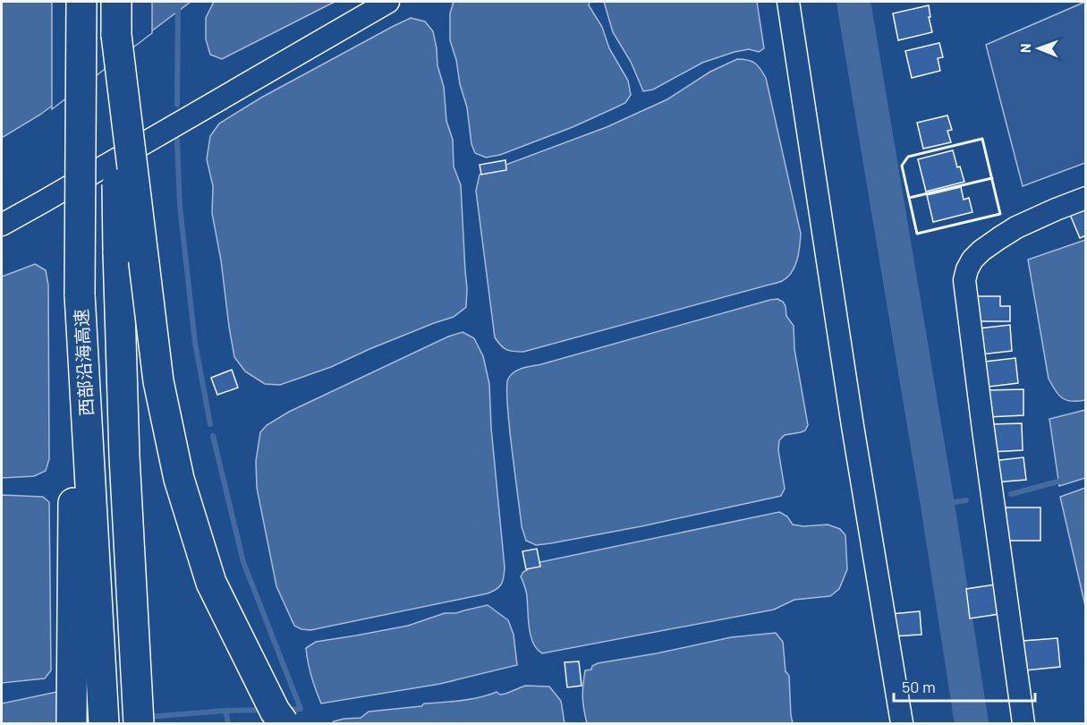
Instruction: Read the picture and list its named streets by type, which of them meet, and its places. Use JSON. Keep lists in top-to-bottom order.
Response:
{
  "streets": {
    "highway": ["西部沿海高速"]
  },
  "scale_bar": "50 m",
  "north": "left"
}
